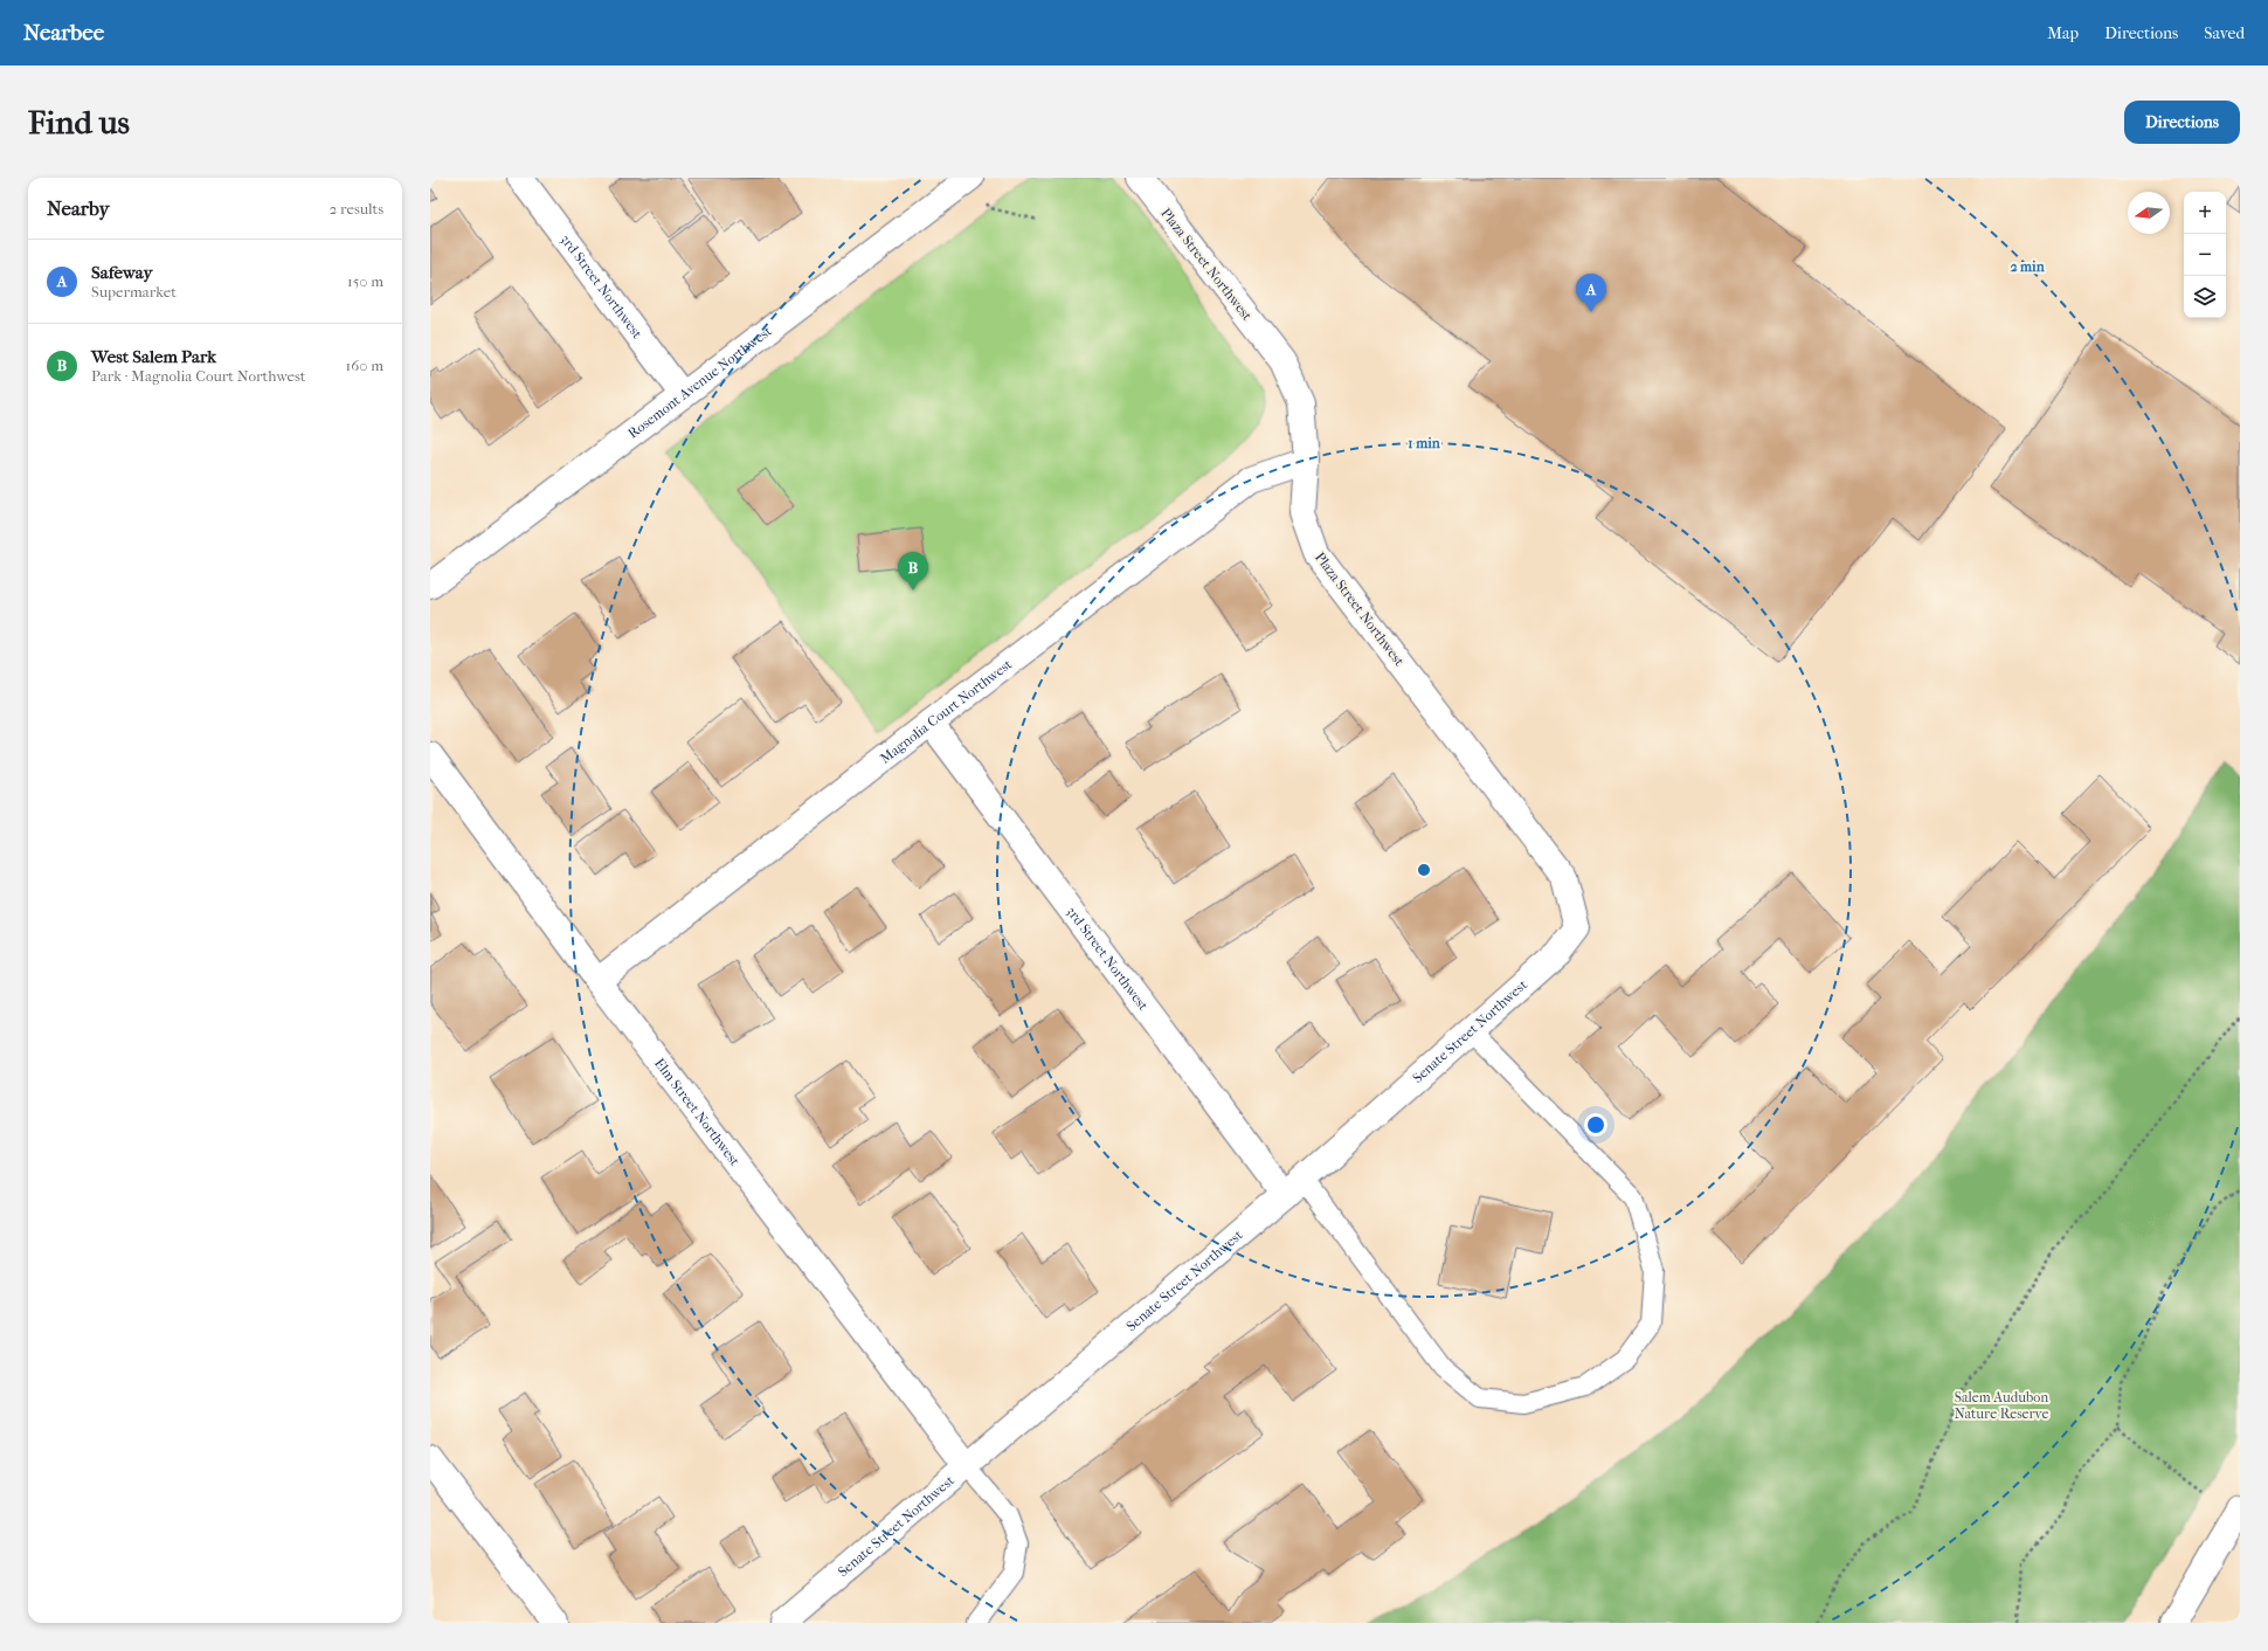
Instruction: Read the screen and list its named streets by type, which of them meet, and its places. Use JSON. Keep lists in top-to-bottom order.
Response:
{
  "streets": {
    "street": [
      "Plaza Street Northwest",
      "3rd Street Northwest",
      "Rosemont Avenue Northwest",
      "Magnolia Court Northwest",
      "Senate Street Northwest",
      "Elm Street Northwest"
    ]
  },
  "crossings": [
    ["Plaza Street Northwest", "Magnolia Court Northwest"],
    ["Plaza Street Northwest", "Senate Street Northwest"],
    ["3rd Street Northwest", "Rosemont Avenue Northwest"],
    ["3rd Street Northwest", "Magnolia Court Northwest"],
    ["3rd Street Northwest", "Senate Street Northwest"],
    ["Magnolia Court Northwest", "Elm Street Northwest"],
    ["Senate Street Northwest", "Elm Street Northwest"]
  ],
  "parks": ["Salem Audubon Nature Reserve"],
  "north": "left",
  "page": {
    "header": "Nearbee",
    "nav": ["Map", "Directions", "Saved"],
    "buttons": "Directions",
    "title": "Find us",
    "heading": ["Nearby", "2 results"],
    "map_buttons": ["+", "−"],
    "list": [
      {
        "mark": "A",
        "name": "Safeway",
        "note": "Supermarket",
        "value": "150 m"
      },
      {
        "mark": "B",
        "name": "West Salem Park",
        "note": "Park · Magnolia Court Northwest",
        "value": "160 m"
      }
    ],
    "pins": ["A", "B"]
  },
  "rings": ["2 min", "1 min"]
}
